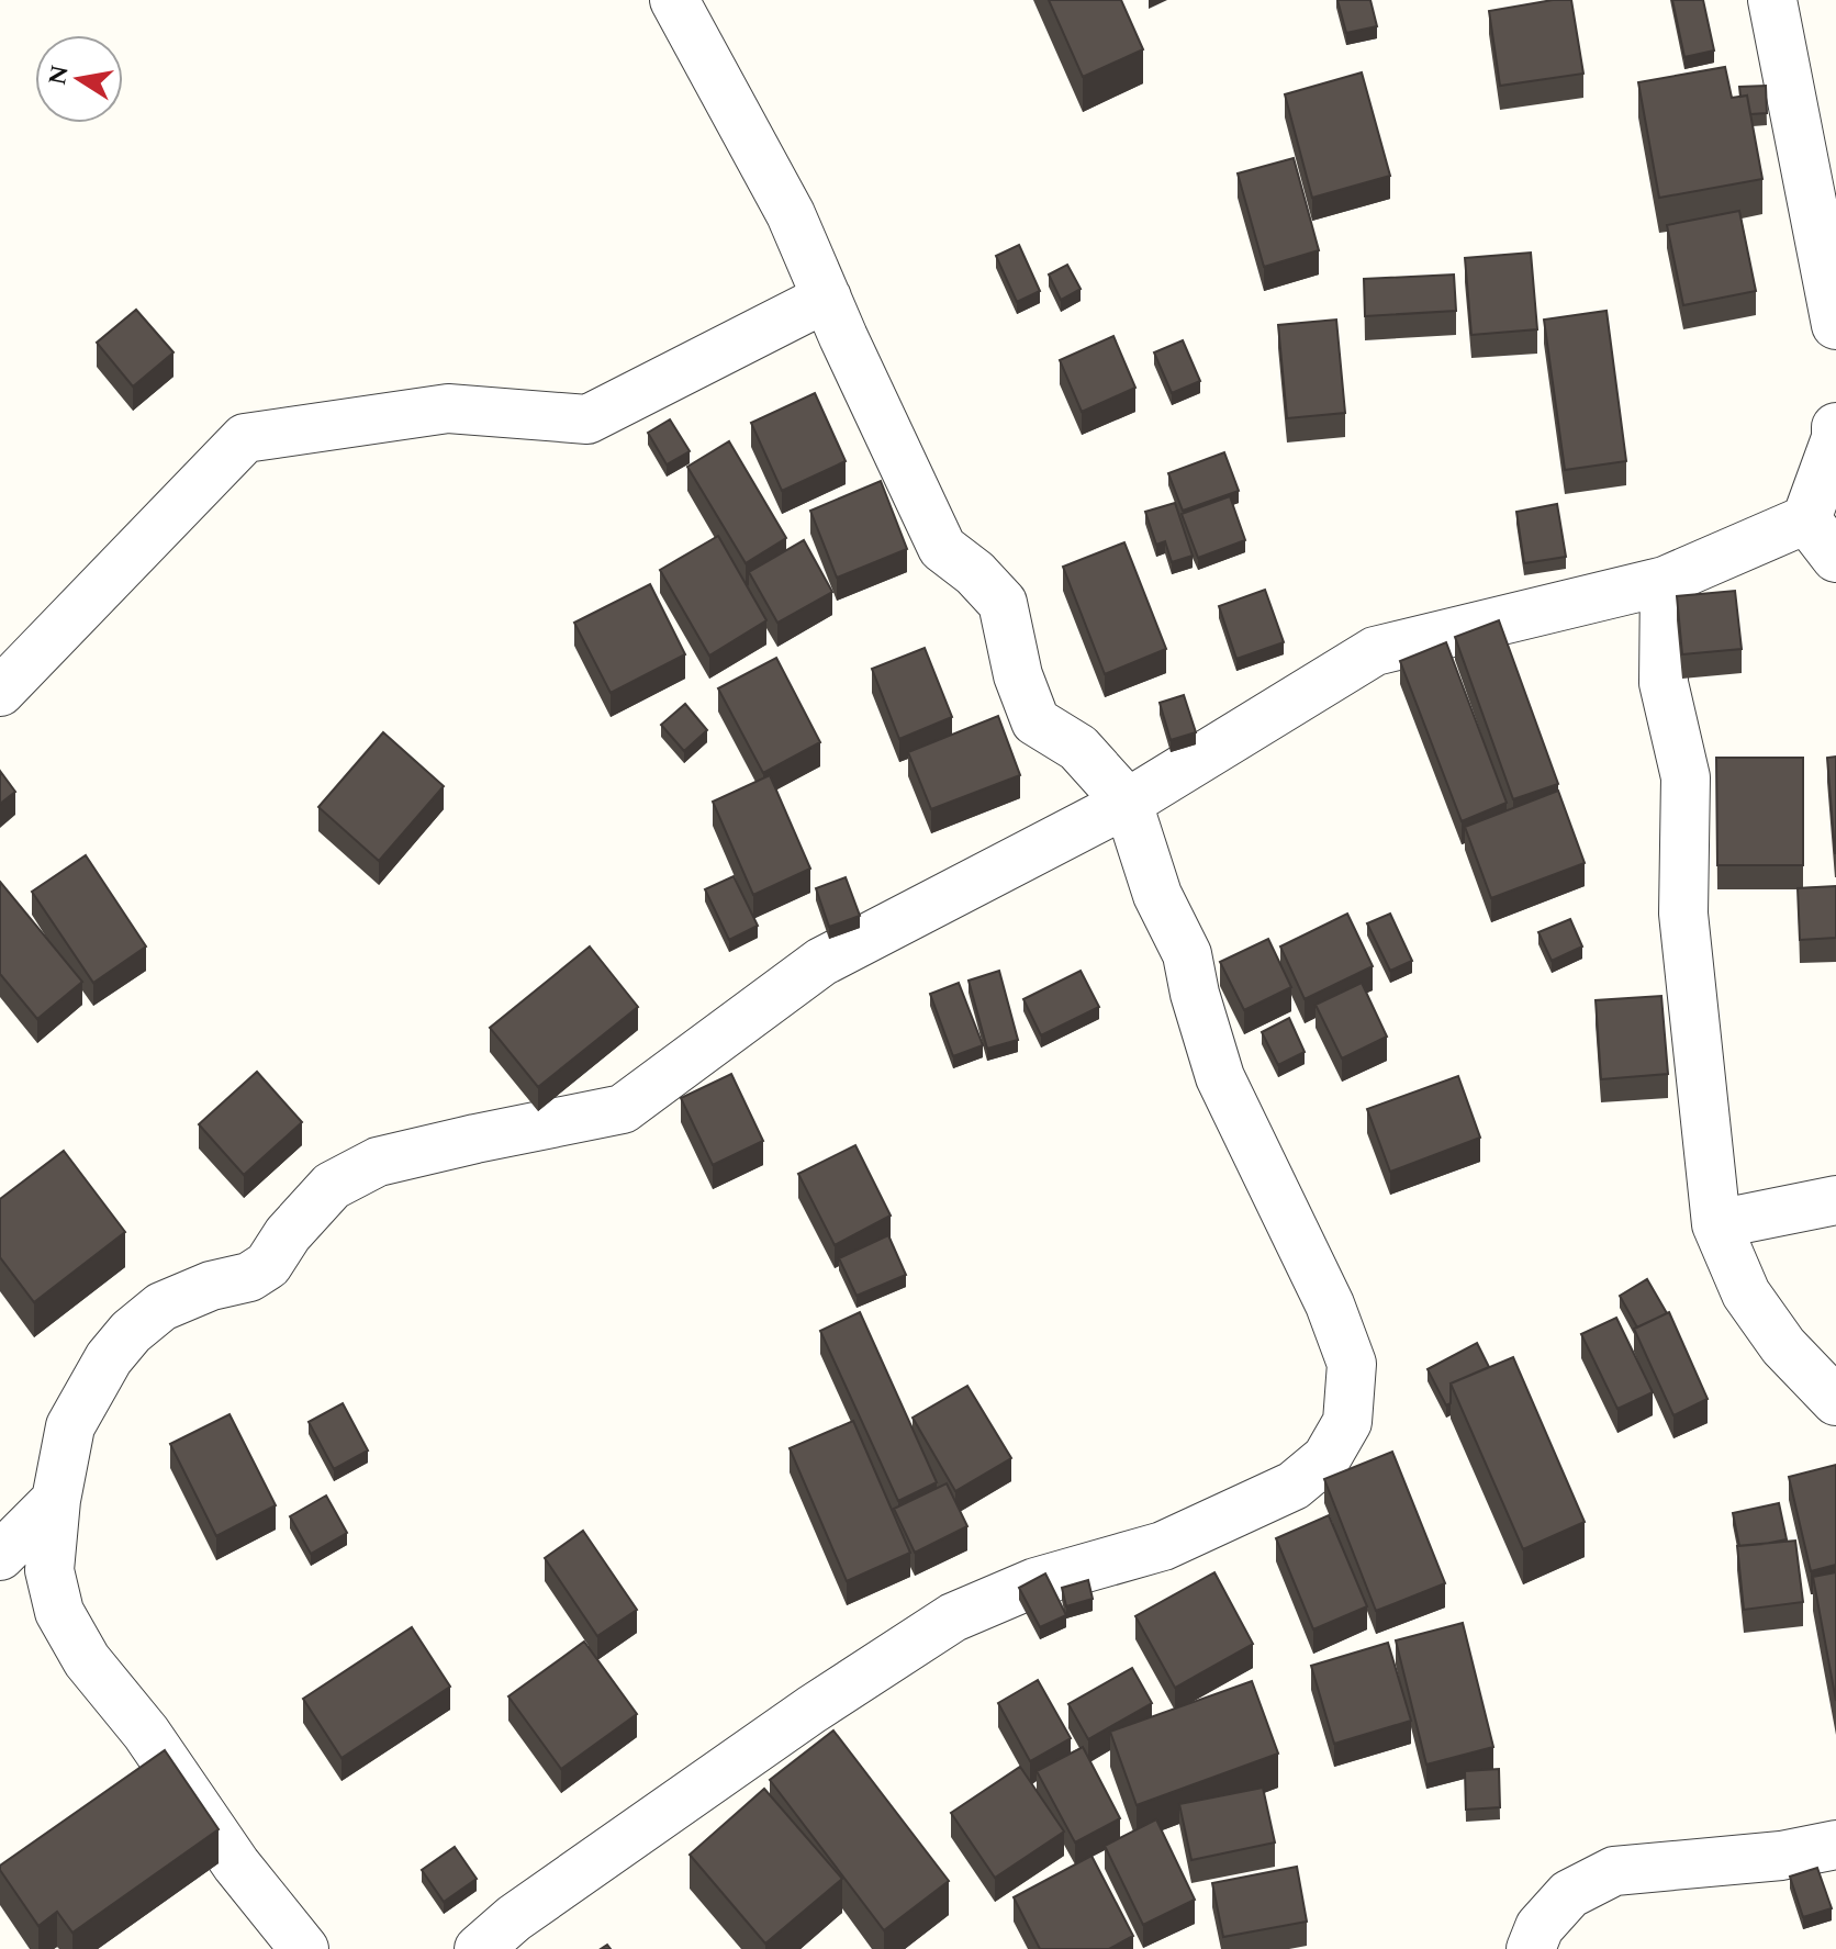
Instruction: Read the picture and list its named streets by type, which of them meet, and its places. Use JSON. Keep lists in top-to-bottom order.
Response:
{
  "north": "left"
}
